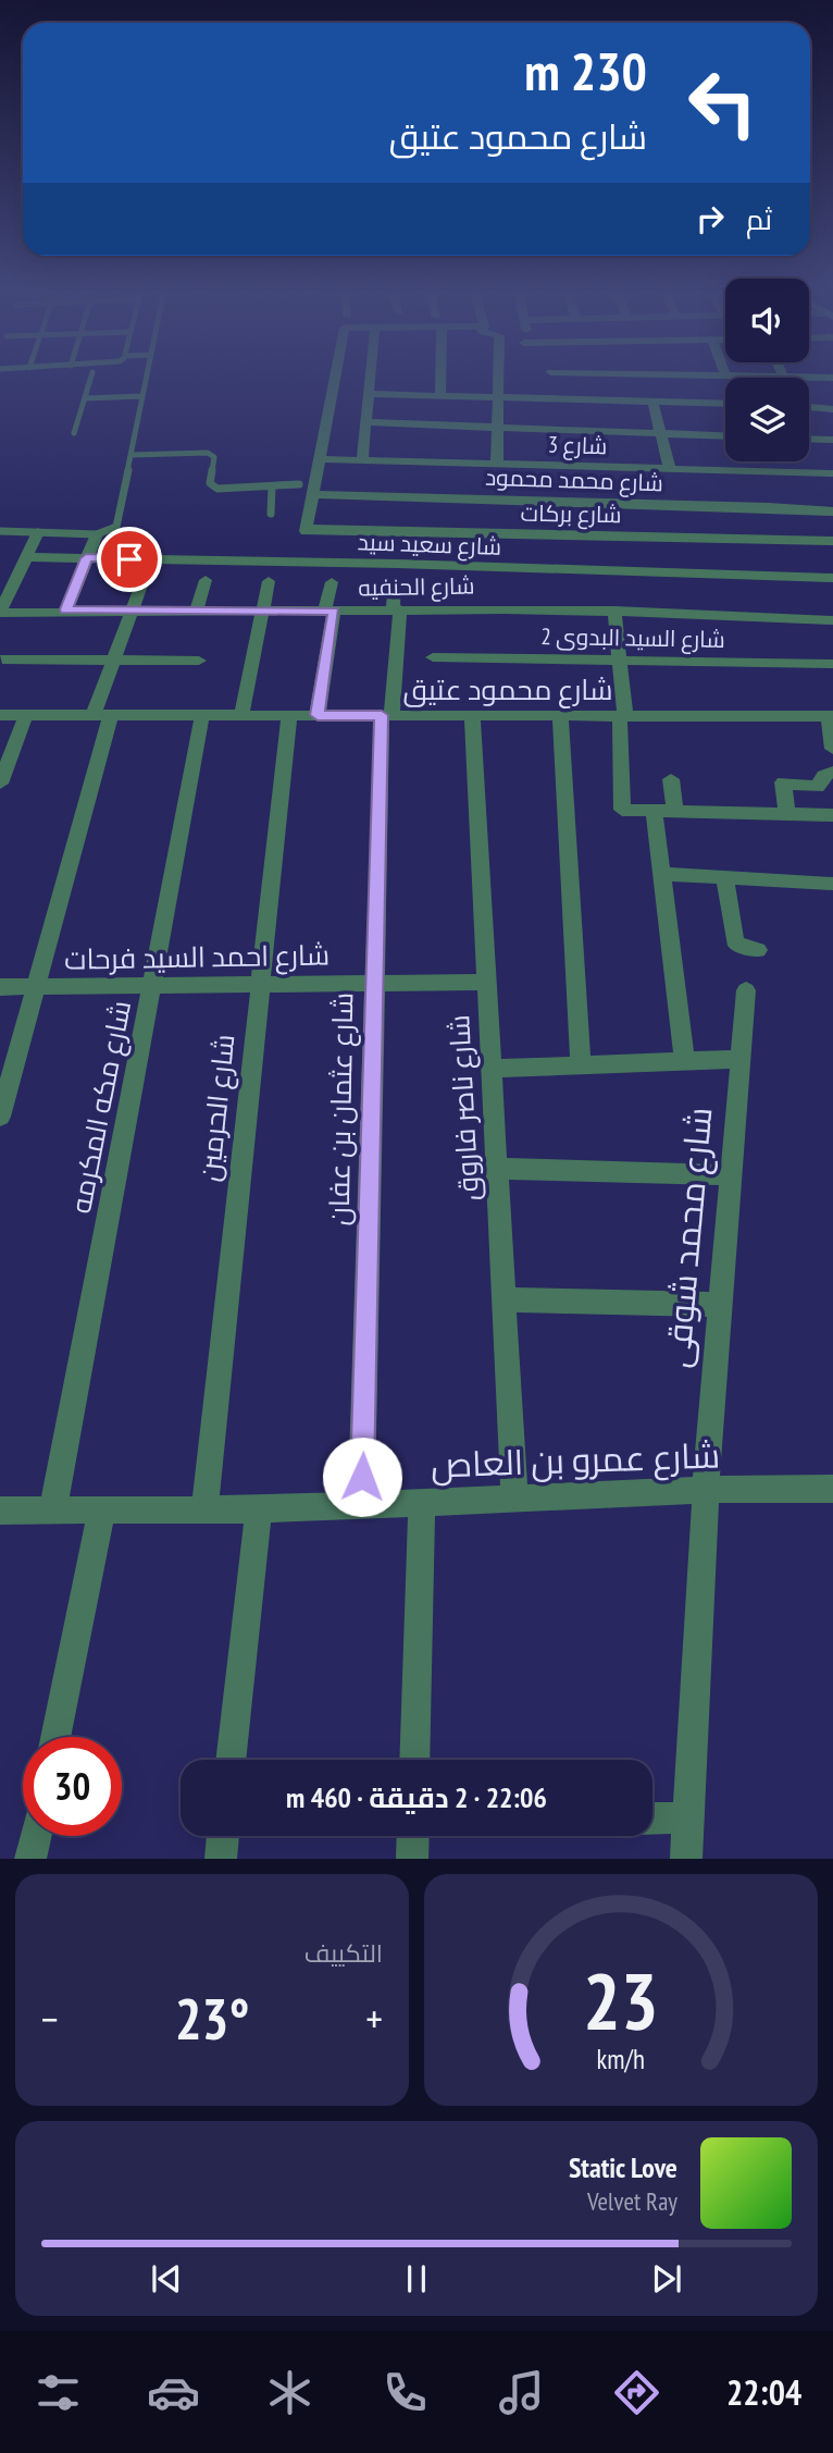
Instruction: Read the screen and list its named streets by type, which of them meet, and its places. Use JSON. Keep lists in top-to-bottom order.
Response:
{
  "streets": {
    "street": [
      "شارع 3",
      "شارع محمد محمود",
      "شارع بركات",
      "شارع سعيد سيد",
      "شارع الحنفيه",
      "شارع السيد البدوى 2",
      "شارع محمود عتيق",
      "شارع احمد السيد فرحات",
      "شارع مكه المكرمه",
      "شارع الحرمين",
      "شارع ناصر فاروق",
      "شارع عثمان بن عفان",
      "شارع محمد شوقى",
      "شارع عمرو بن العاص"
    ]
  },
  "crossings": [
    ["شارع محمد محمود", "شارع بركات"],
    ["شارع الحنفيه", "شارع عثمان بن عفان"],
    ["شارع محمود عتيق", "شارع مكه المكرمه"],
    ["شارع محمود عتيق", "شارع الحرمين"],
    ["شارع محمود عتيق", "شارع ناصر فاروق"],
    ["شارع محمود عتيق", "شارع عثمان بن عفان"],
    ["شارع احمد السيد فرحات", "شارع مكه المكرمه"],
    ["شارع احمد السيد فرحات", "شارع الحرمين"],
    ["شارع احمد السيد فرحات", "شارع ناصر فاروق"],
    ["شارع احمد السيد فرحات", "شارع عثمان بن عفان"],
    ["شارع مكه المكرمه", "شارع عمرو بن العاص"],
    ["شارع الحرمين", "شارع عمرو بن العاص"],
    ["شارع ناصر فاروق", "شارع عمرو بن العاص"],
    ["شارع عثمان بن عفان", "شارع عمرو بن العاص"],
    ["شارع محمد شوقى", "شارع عمرو بن العاص"]
  ],
  "page": {
    "turn": ["230 m", "شارع محمود عتيق"],
    "then": "ثم",
    "limit": "30",
    "trip": "22:06 · 2 دقيقة · 460 m",
    "tile": "التكييف",
    "heat": ["−", "23°", "+"],
    "song": ["Static Love", "Velvet Ray"],
    "tabs": "22:04",
    "gauge": ["23", "km/h"]
  }
}
